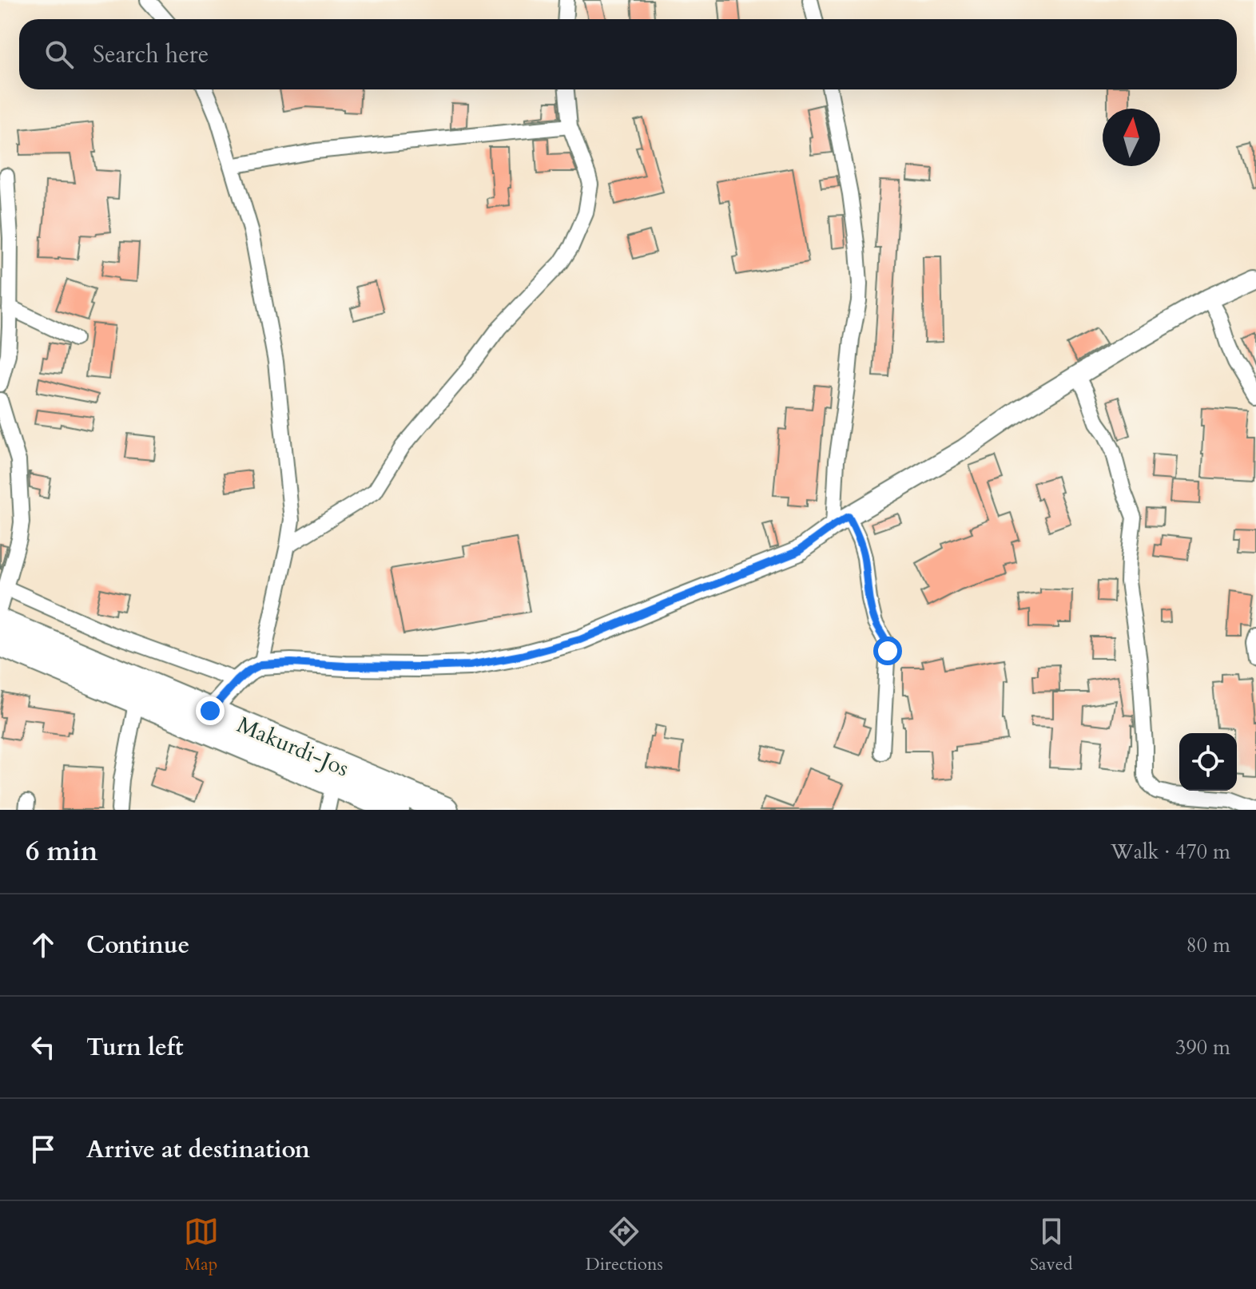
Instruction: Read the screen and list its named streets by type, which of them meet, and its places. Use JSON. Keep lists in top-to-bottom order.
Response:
{
  "streets": {
    "highway": ["Makurdi-Jos"]
  },
  "north": "top",
  "page": {
    "search": "Search here",
    "heading": ["6 min", "Walk · 470 m"],
    "list": [
      ["Continue", "80 m"],
      ["Turn left", "390 m"],
      "Arrive at destination"
    ],
    "nav": ["Map", "Directions", "Saved"]
  }
}
